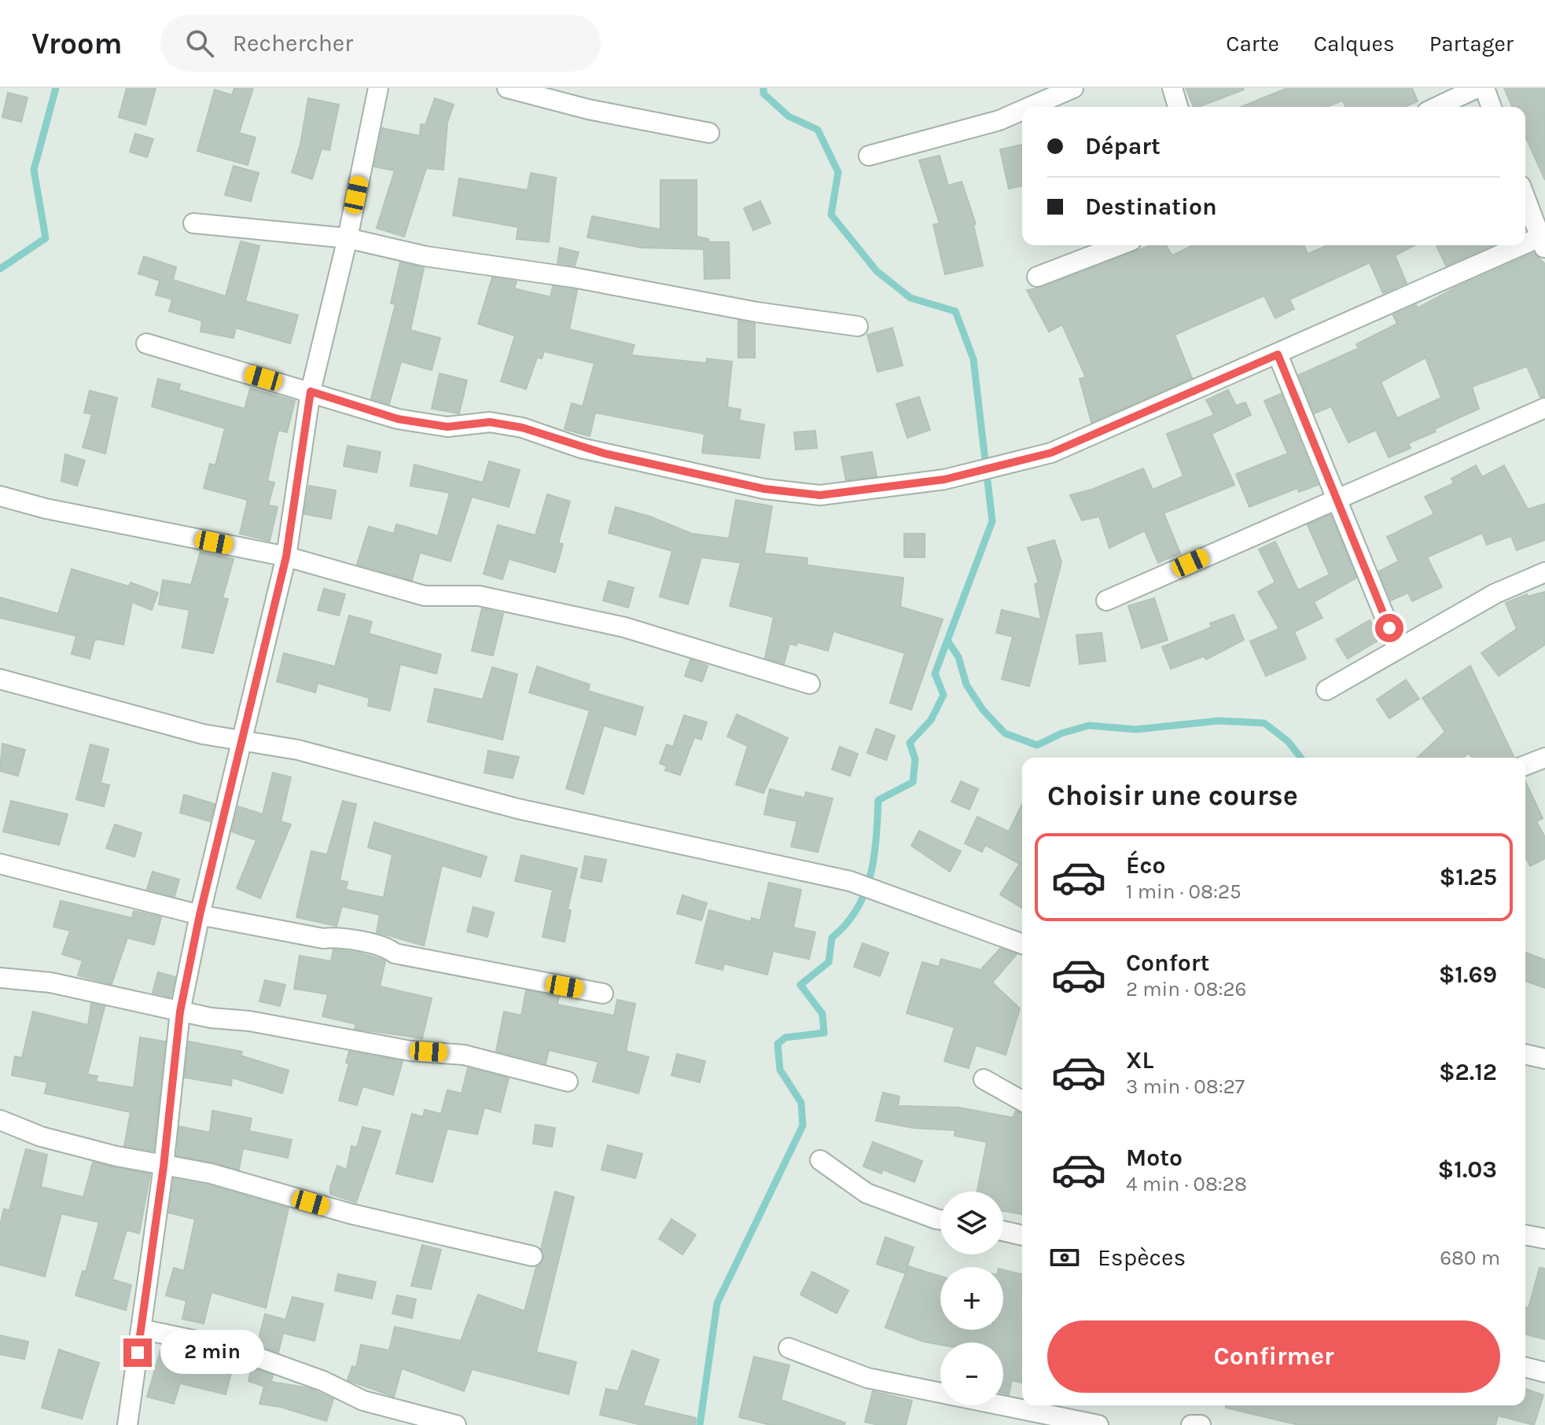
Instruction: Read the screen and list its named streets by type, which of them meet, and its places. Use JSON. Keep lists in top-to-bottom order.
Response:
{
  "page": {
    "header": "Vroom",
    "search": "Rechercher",
    "nav": ["Carte", "Calques", "Partager"],
    "banner": ["Départ", "Destination"],
    "heading": "Choisir une course",
    "list": [
      {
        "name": "Éco",
        "note": "1 min · 08:25",
        "value": "$1.25"
      },
      {
        "name": "Confort",
        "note": "2 min · 08:26",
        "value": "$1.69"
      },
      {
        "name": "XL",
        "note": "3 min · 08:27",
        "value": "$2.12"
      },
      {
        "name": "Moto",
        "note": "4 min · 08:28",
        "value": "$1.03"
      }
    ],
    "map_buttons": ["+", "−"],
    "pay": ["Espèces", "680 m"],
    "buttons": "Confirmer",
    "bubble": "2 min"
  }
}
